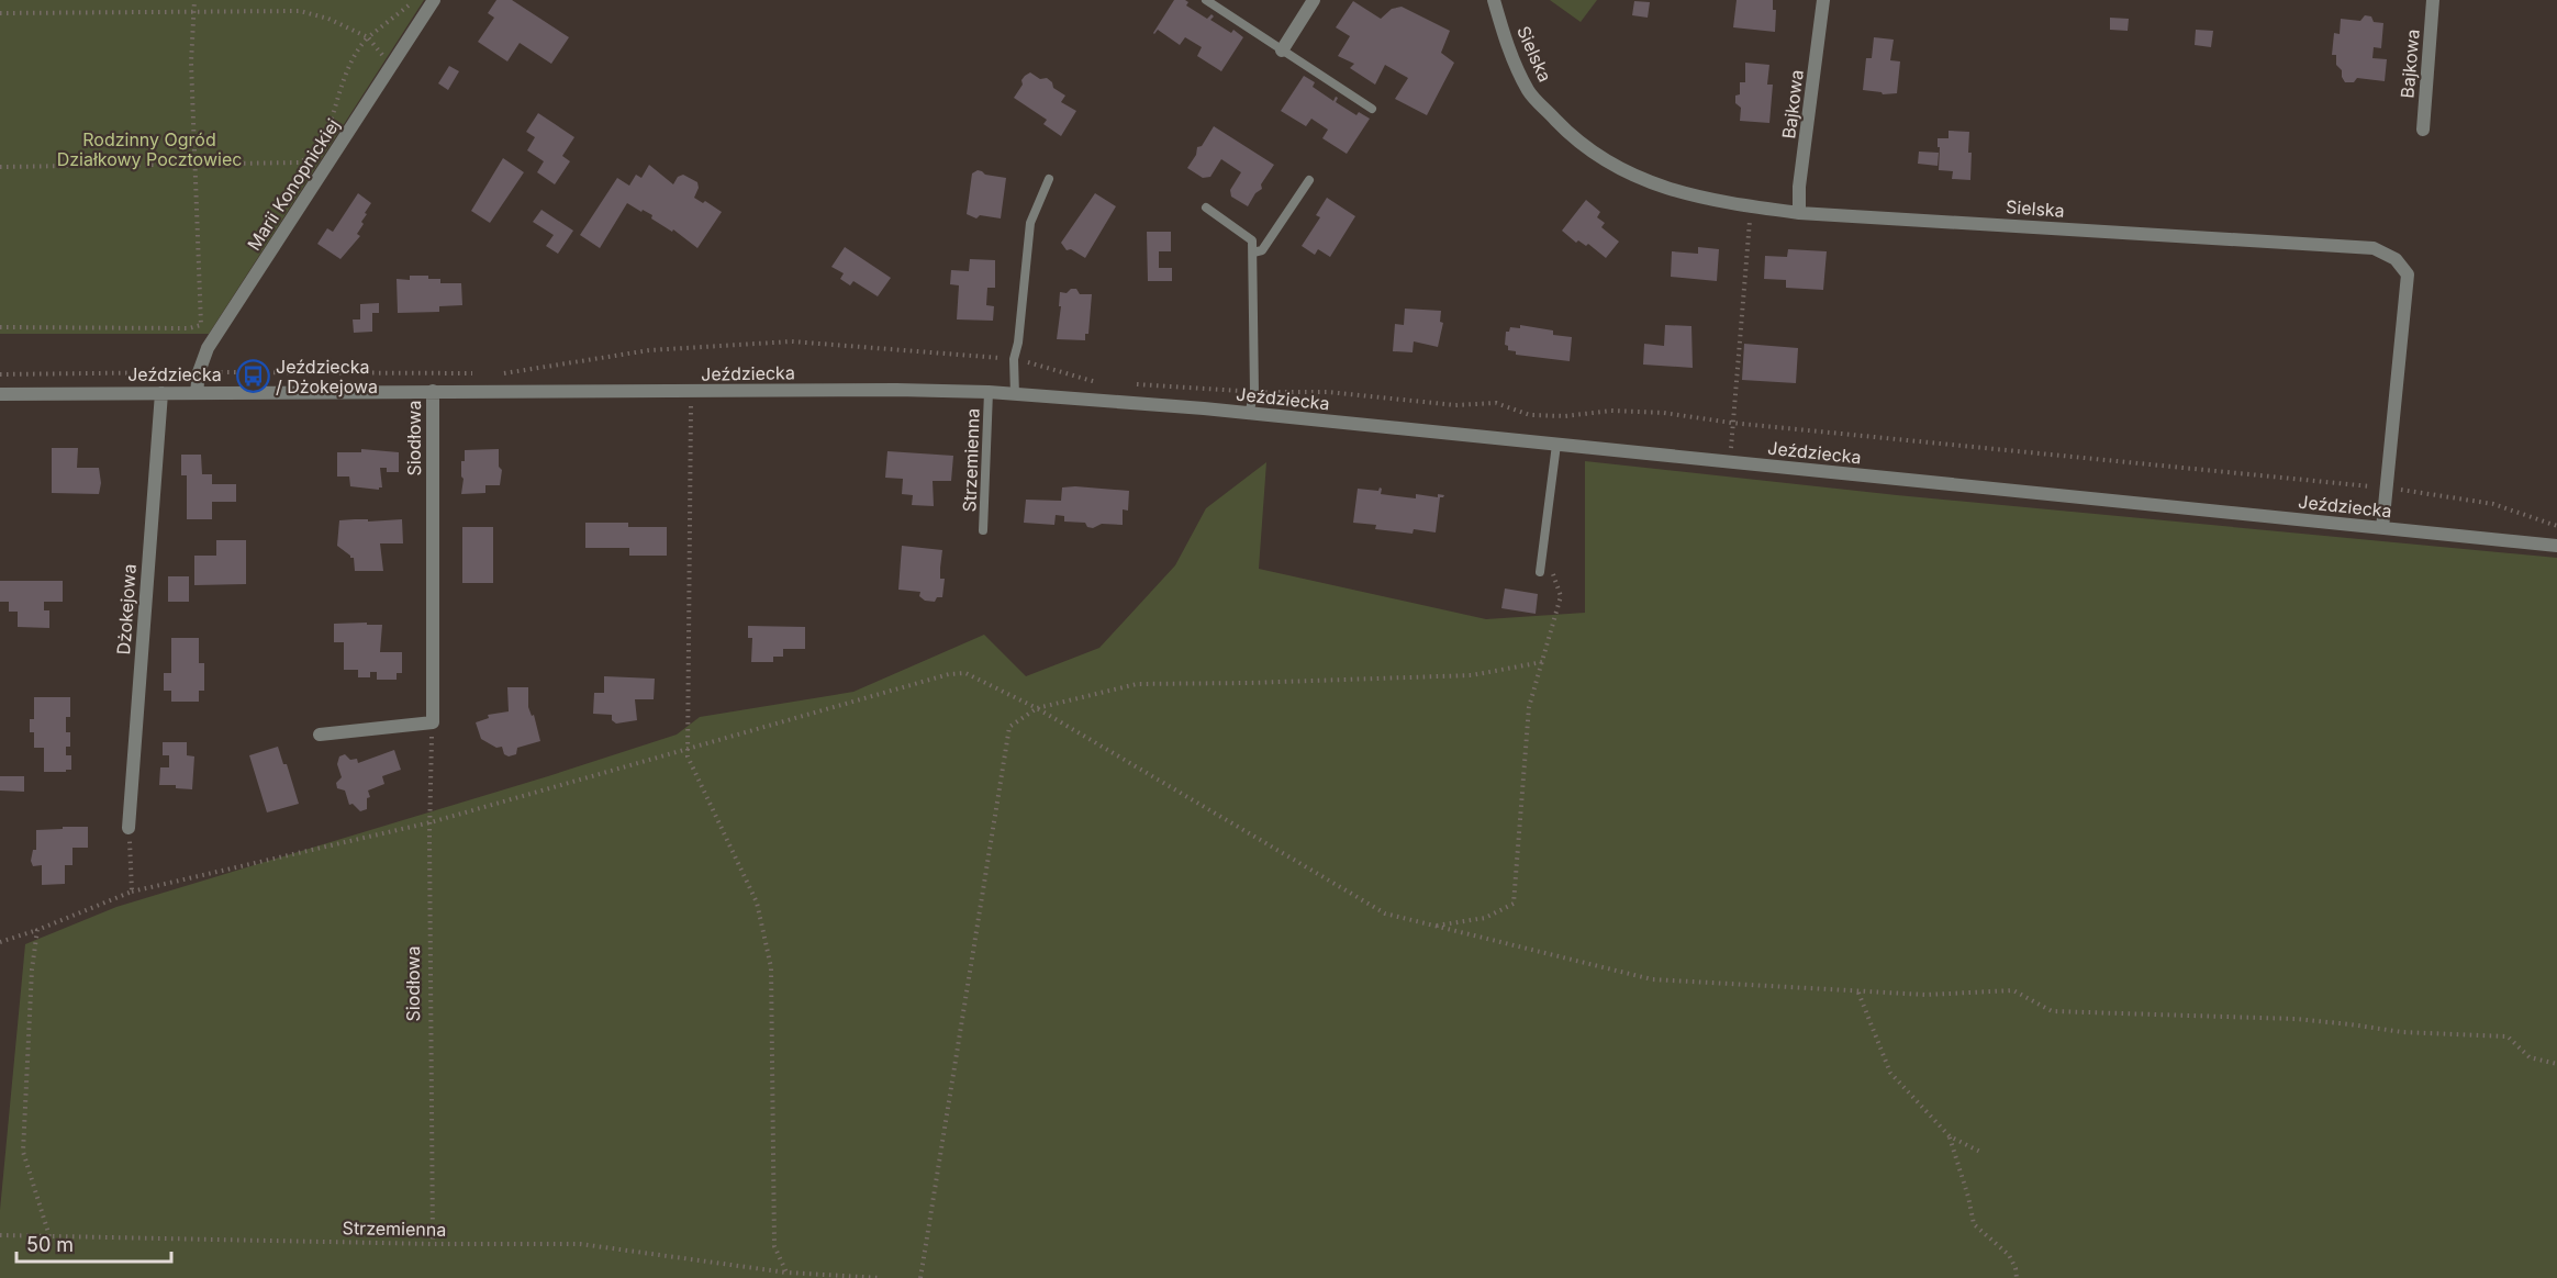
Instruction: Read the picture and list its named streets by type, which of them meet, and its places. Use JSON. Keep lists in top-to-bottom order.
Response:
{
  "streets": {
    "street": [
      "Sielska",
      "Bajkowa",
      "Marii Konopnickiej",
      "Jeździecka",
      "Siodłowa",
      "Dżokejowa"
    ],
    "lane": ["Strzemienna"]
  },
  "crossings": [
    ["Sielska", "Bajkowa"],
    ["Sielska", "Jeździecka"],
    ["Marii Konopnickiej", "Jeździecka"],
    ["Jeździecka", "Siodłowa"],
    ["Jeździecka", "Strzemienna"],
    ["Jeździecka", "Dżokejowa"],
    ["Siodłowa", "Strzemienna"]
  ],
  "parks": ["Rodzinny Ogród Działkowy Pocztowiec"],
  "places": {
    "bus stop": ["Jeździecka / Dżokejowa"]
  },
  "scale_bar": "50 m"
}
